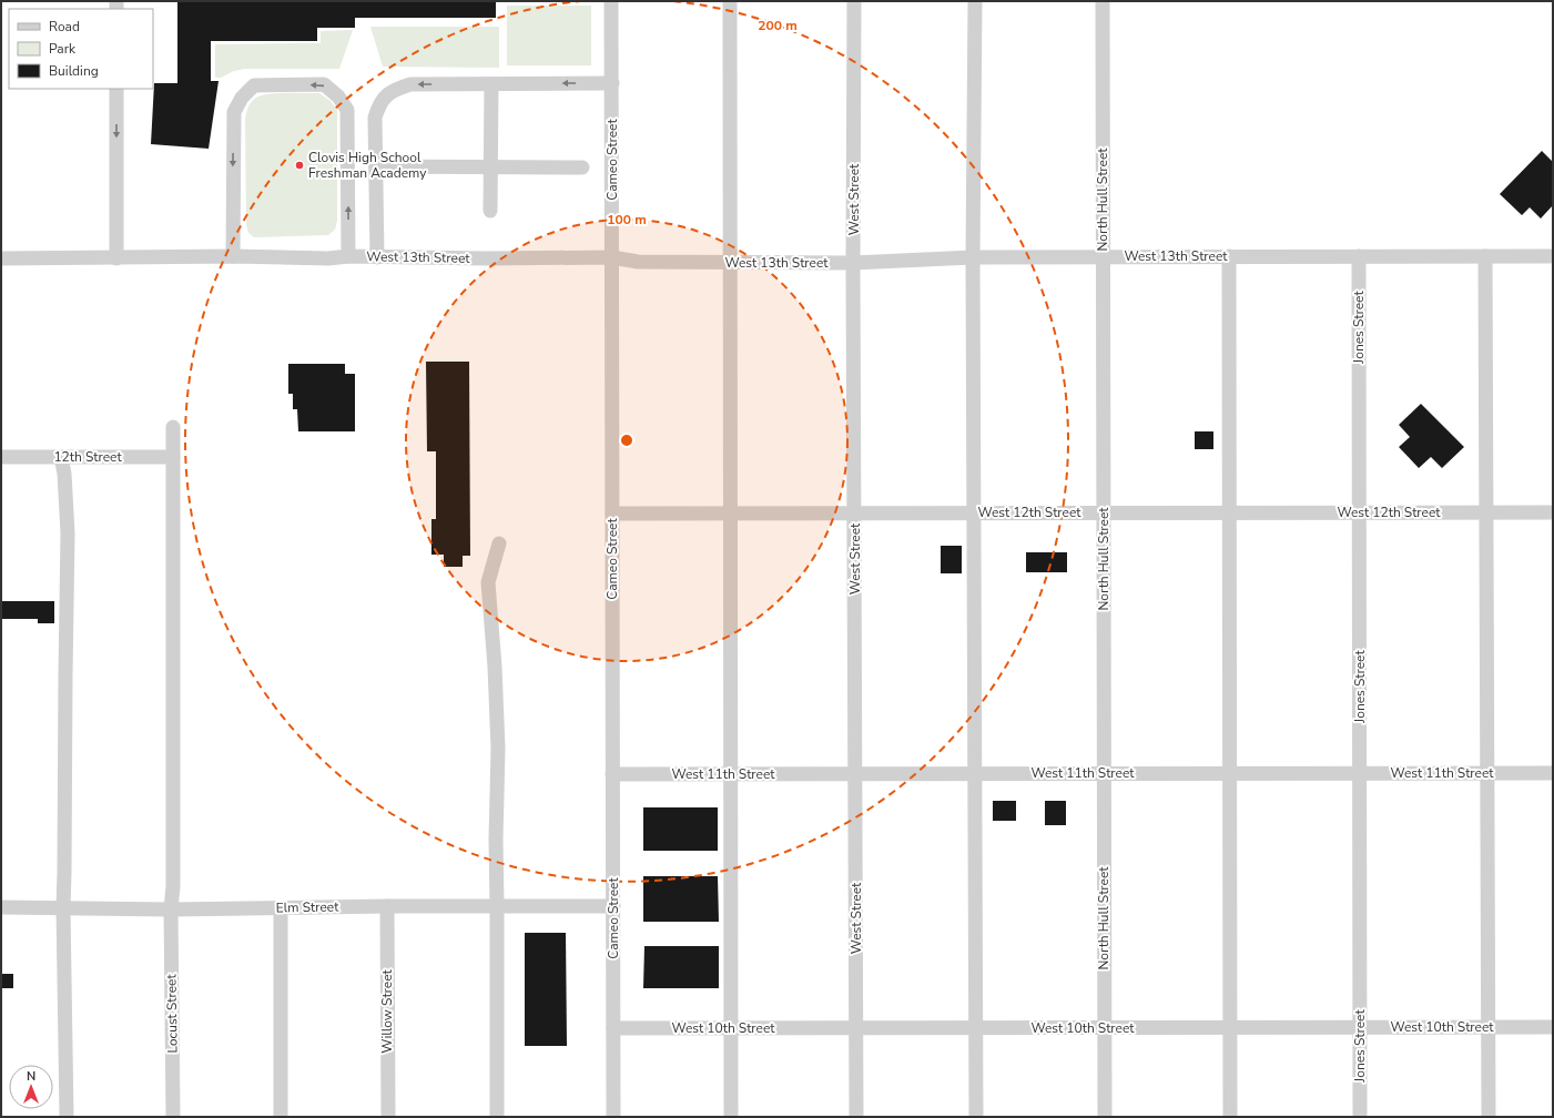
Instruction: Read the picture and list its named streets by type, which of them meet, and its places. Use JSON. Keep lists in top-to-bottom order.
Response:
{
  "streets": {
    "street": [
      "Cameo Street",
      "West Street",
      "North Hull Street",
      "West 13th Street",
      "Jones Street",
      "12th Street",
      "West 12th Street",
      "West 11th Street",
      "Elm Street",
      "Willow Street",
      "Locust Street",
      "West 10th Street"
    ]
  },
  "crossings": [
    ["Cameo Street", "West 13th Street"],
    ["Cameo Street", "West 12th Street"],
    ["Cameo Street", "West 11th Street"],
    ["Cameo Street", "Elm Street"],
    ["Cameo Street", "West 10th Street"],
    ["West Street", "West 13th Street"],
    ["West Street", "West 12th Street"],
    ["West Street", "West 11th Street"],
    ["West Street", "West 10th Street"],
    ["North Hull Street", "West 13th Street"],
    ["North Hull Street", "West 12th Street"],
    ["North Hull Street", "West 11th Street"],
    ["North Hull Street", "West 10th Street"],
    ["West 13th Street", "Jones Street"],
    ["Jones Street", "West 12th Street"],
    ["Jones Street", "West 11th Street"],
    ["Jones Street", "West 10th Street"],
    ["12th Street", "Locust Street"],
    ["Elm Street", "Willow Street"],
    ["Elm Street", "Locust Street"]
  ],
  "places": ["Clovis High School Freshman Academy"],
  "legend": ["Road", "Park", "Building"],
  "north": "top",
  "rings": ["200 m", "100 m"]
}
